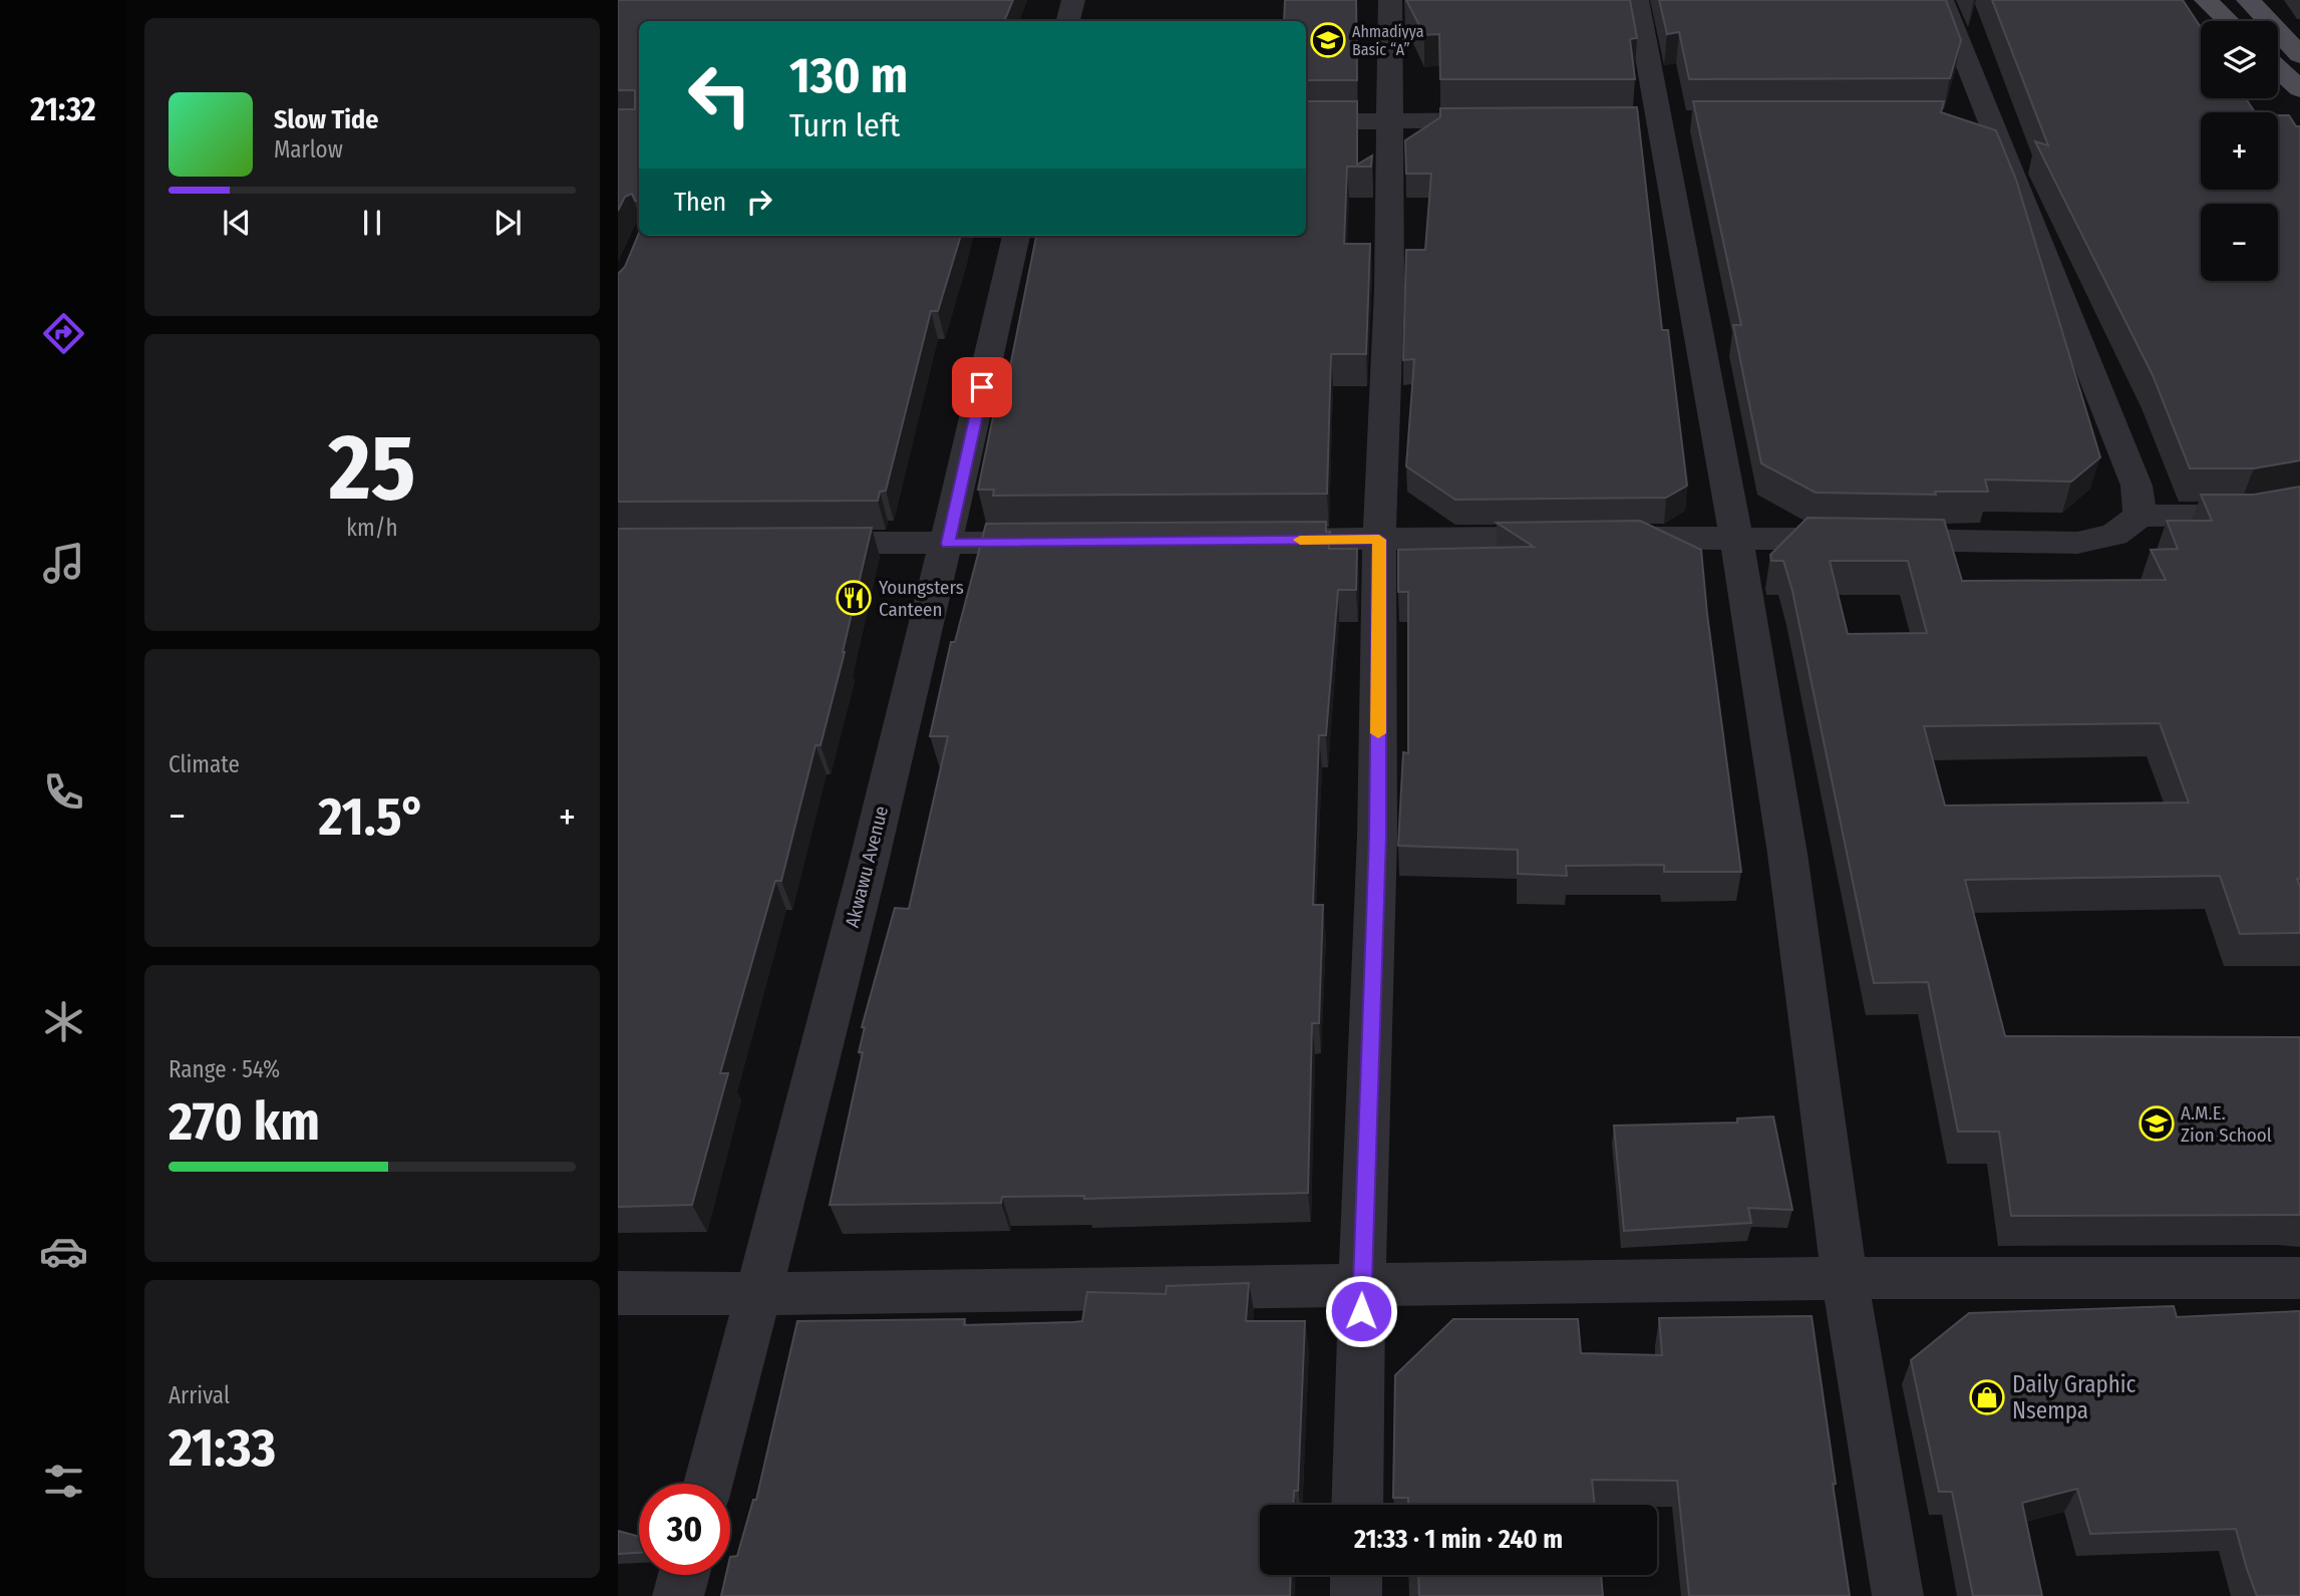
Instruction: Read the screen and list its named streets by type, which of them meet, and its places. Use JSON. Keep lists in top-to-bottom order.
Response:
{
  "streets": {
    "street": ["Akwawu Avenue"]
  },
  "places": {
    "school or university": ["Ahmadiyya Basic “A”", "A.M.E. Zion School"],
    "restaurant": ["Youngsters Canteen"],
    "shop": ["Daily Graphic Nsempa"]
  },
  "page": {
    "tabs": "21:32",
    "map_buttons": ["+", "−"],
    "turn": ["130 m", "Turn left"],
    "song": ["Slow Tide", "Marlow"],
    "then": "Then",
    "tile": [
      ["25", "km/h"],
      "Climate",
      ["Range · 54%", "270 km"],
      ["Arrival", "21:33"]
    ],
    "heat": ["−", "21.5°", "+"],
    "limit": "30",
    "trip": "21:33 · 1 min · 240 m"
  }
}
